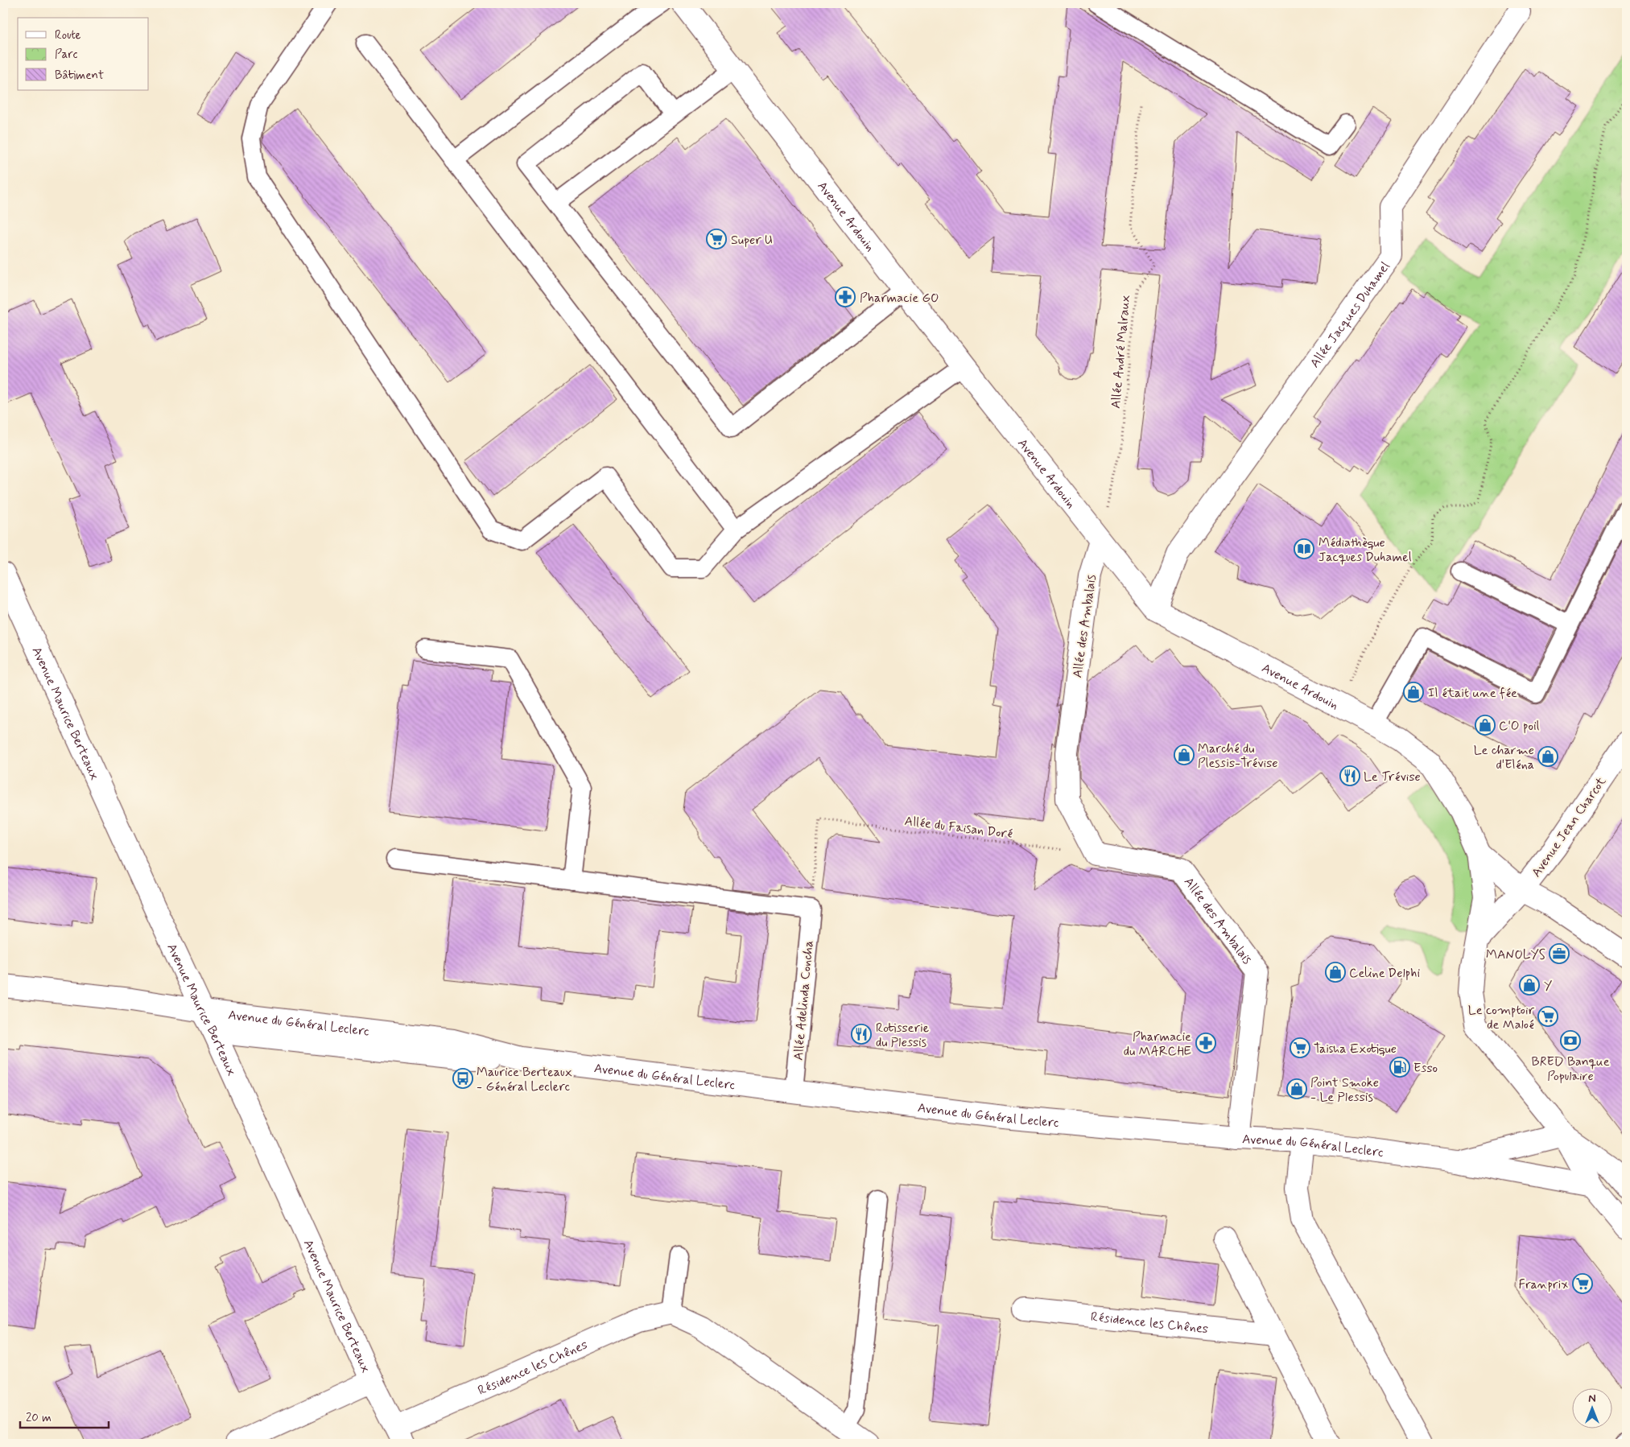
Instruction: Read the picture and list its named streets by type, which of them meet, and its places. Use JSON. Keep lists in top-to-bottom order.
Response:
{
  "streets": {
    "street": [
      "Avenue Ardouin",
      "Allée Jacques Duhamel",
      "Allée des Ambalais",
      "Avenue Maurice Berteaux",
      "Avenue Jean Charcot",
      "Avenue du Général Leclerc",
      "Résidence les Chênes"
    ],
    "lane": ["Allée Adelinda Concha"],
    "path": ["Allée André Malraux", "Allée du Faisan Doré"]
  },
  "crossings": [
    ["Avenue Ardouin", "Allée Jacques Duhamel"],
    ["Avenue Ardouin", "Allée André Malraux"],
    ["Avenue Ardouin", "Allée des Ambalais"],
    ["Avenue Ardouin", "Avenue Jean Charcot"],
    ["Avenue Ardouin", "Avenue du Général Leclerc"],
    ["Allée André Malraux", "Allée des Ambalais"],
    ["Allée des Ambalais", "Allée du Faisan Doré"],
    ["Allée des Ambalais", "Avenue du Général Leclerc"],
    ["Avenue Maurice Berteaux", "Avenue du Général Leclerc"],
    ["Avenue Maurice Berteaux", "Résidence les Chênes"],
    ["Allée du Faisan Doré", "Allée Adelinda Concha"],
    ["Allée Adelinda Concha", "Avenue du Général Leclerc"]
  ],
  "places": {
    "supermarket": [
      "Super U",
      "Le comptoir de Maloé",
      "Taisha Exotique",
      "Franprix"
    ],
    "pharmacy": ["Pharmacie GO", "Pharmacie du MARCHE"],
    "library": ["Médiathèque Jacques Duhamel"],
    "shop": [
      "Il était une fée",
      "C'O poil",
      "Marché du Plessis-Trévise",
      "Le charme d'Eléna",
      "Celine Delphi",
      "Y",
      "Point Smoke - Le Plessis"
    ],
    "restaurant": ["Le Trévise", "Rotisserie du Plessis"],
    "office": ["MANOLYS"],
    "bank": ["BRED Banque Populaire"],
    "fuel station": ["Esso"],
    "bus stop": ["Maurice Berteaux - Général Leclerc"]
  },
  "legend": ["Route", "Parc", "Bâtiment"],
  "scale_bar": "20 m",
  "north": "top"
}
